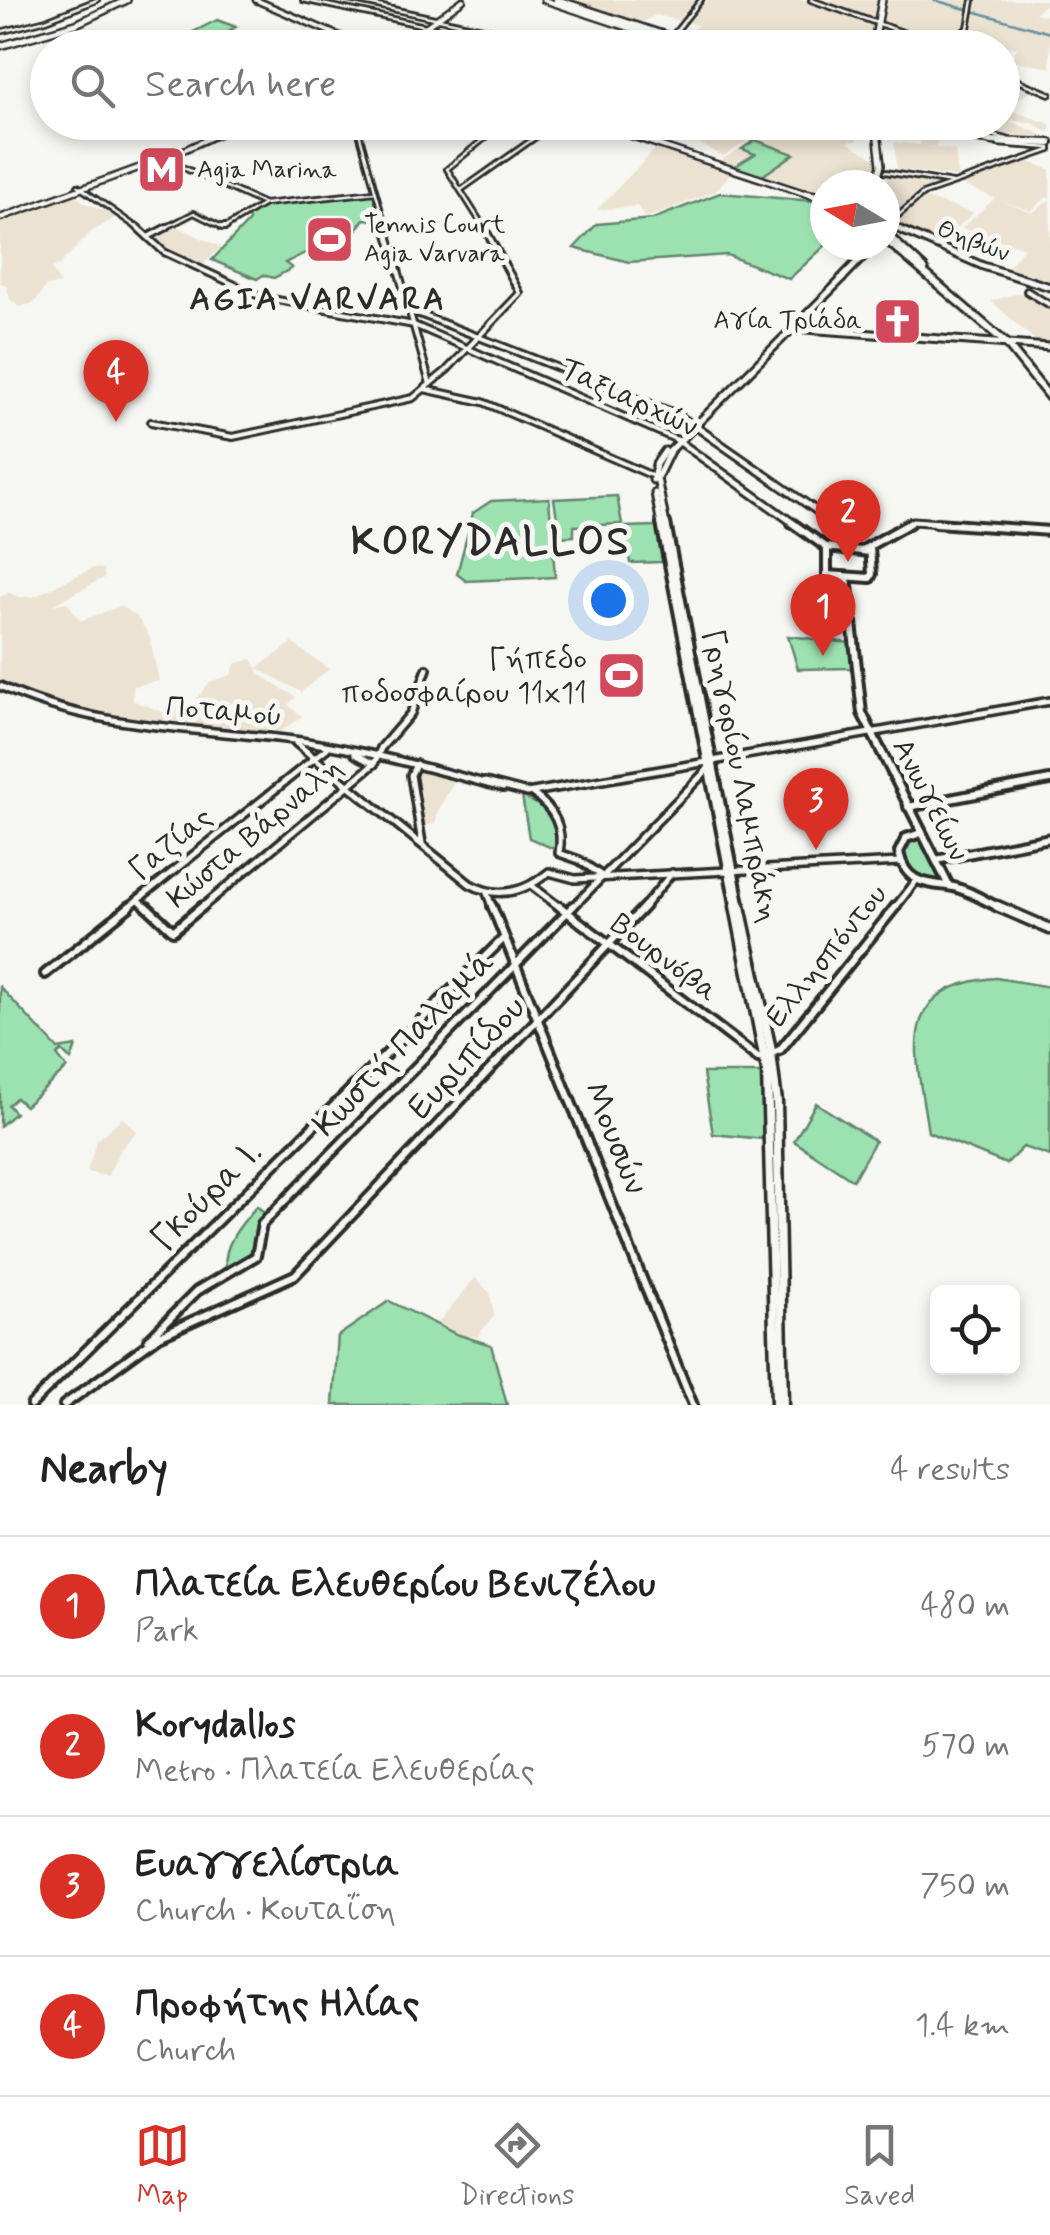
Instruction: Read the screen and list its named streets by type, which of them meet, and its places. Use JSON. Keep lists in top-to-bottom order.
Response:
{
  "streets": {
    "main road": [
      "Θηβών",
      "Ταξιαρχών",
      "Γρηγορίου Λαμπράκη",
      "Ανωγείων"
    ],
    "street": [
      "Ποταμού",
      "Κώστα Βάρναλη",
      "Γαζίας",
      "Ελλησπόντου",
      "Βουρνόβα",
      "Κωστή Παλαμά",
      "Ευριπίδου",
      "Μουσών",
      "Γκούρα Ι."
    ]
  },
  "crossings": [
    ["Ταξιαρχών", "Ανωγείων"],
    ["Ποταμού", "Κώστα Βάρναλη"],
    ["Ποταμού", "Γαζίας"],
    ["Γρηγορίου Λαμπράκη", "Ελλησπόντου"],
    ["Γρηγορίου Λαμπράκη", "Βουρνόβα"],
    ["Γρηγορίου Λαμπράκη", "Κωστή Παλαμά"],
    ["Κώστα Βάρναλη", "Γαζίας"],
    ["Ελλησπόντου", "Βουρνόβα"],
    ["Βουρνόβα", "Κωστή Παλαμά"],
    ["Βουρνόβα", "Ευριπίδου"],
    ["Κωστή Παλαμά", "Ευριπίδου"],
    ["Κωστή Παλαμά", "Μουσών"],
    ["Ευριπίδου", "Μουσών"],
    ["Μουσών", "Γκούρα Ι."]
  ],
  "districts": ["AGIA VARVARA", "KORYDALLOS"],
  "places": {
    "metro station": ["Agia Marina"],
    "sports": ["Tennis Court Agia Varvara", "Γήπεδο ποδοσφαίρου 11x11"],
    "church": ["Αγία Τριάδα"]
  },
  "north": "left",
  "page": {
    "search": "Search here",
    "pins": [
      "4",
      "2",
      "1",
      "3"
    ],
    "heading": ["Nearby", "4 results"],
    "list": [
      {
        "mark": "1",
        "name": "Πλατεία Ελευθερίου Βενιζέλου",
        "note": "Park",
        "value": "480 m"
      },
      {
        "mark": "2",
        "name": "Korydallos",
        "note": "Metro · Πλατεία Ελευθερίας",
        "value": "570 m"
      },
      {
        "mark": "3",
        "name": "Ευαγγελίστρια",
        "note": "Church · Κουταΐση",
        "value": "750 m"
      },
      {
        "mark": "4",
        "name": "Προφήτης Ηλίας",
        "note": "Church",
        "value": "1.4 km"
      }
    ],
    "nav": ["Map", "Directions", "Saved"]
  }
}
